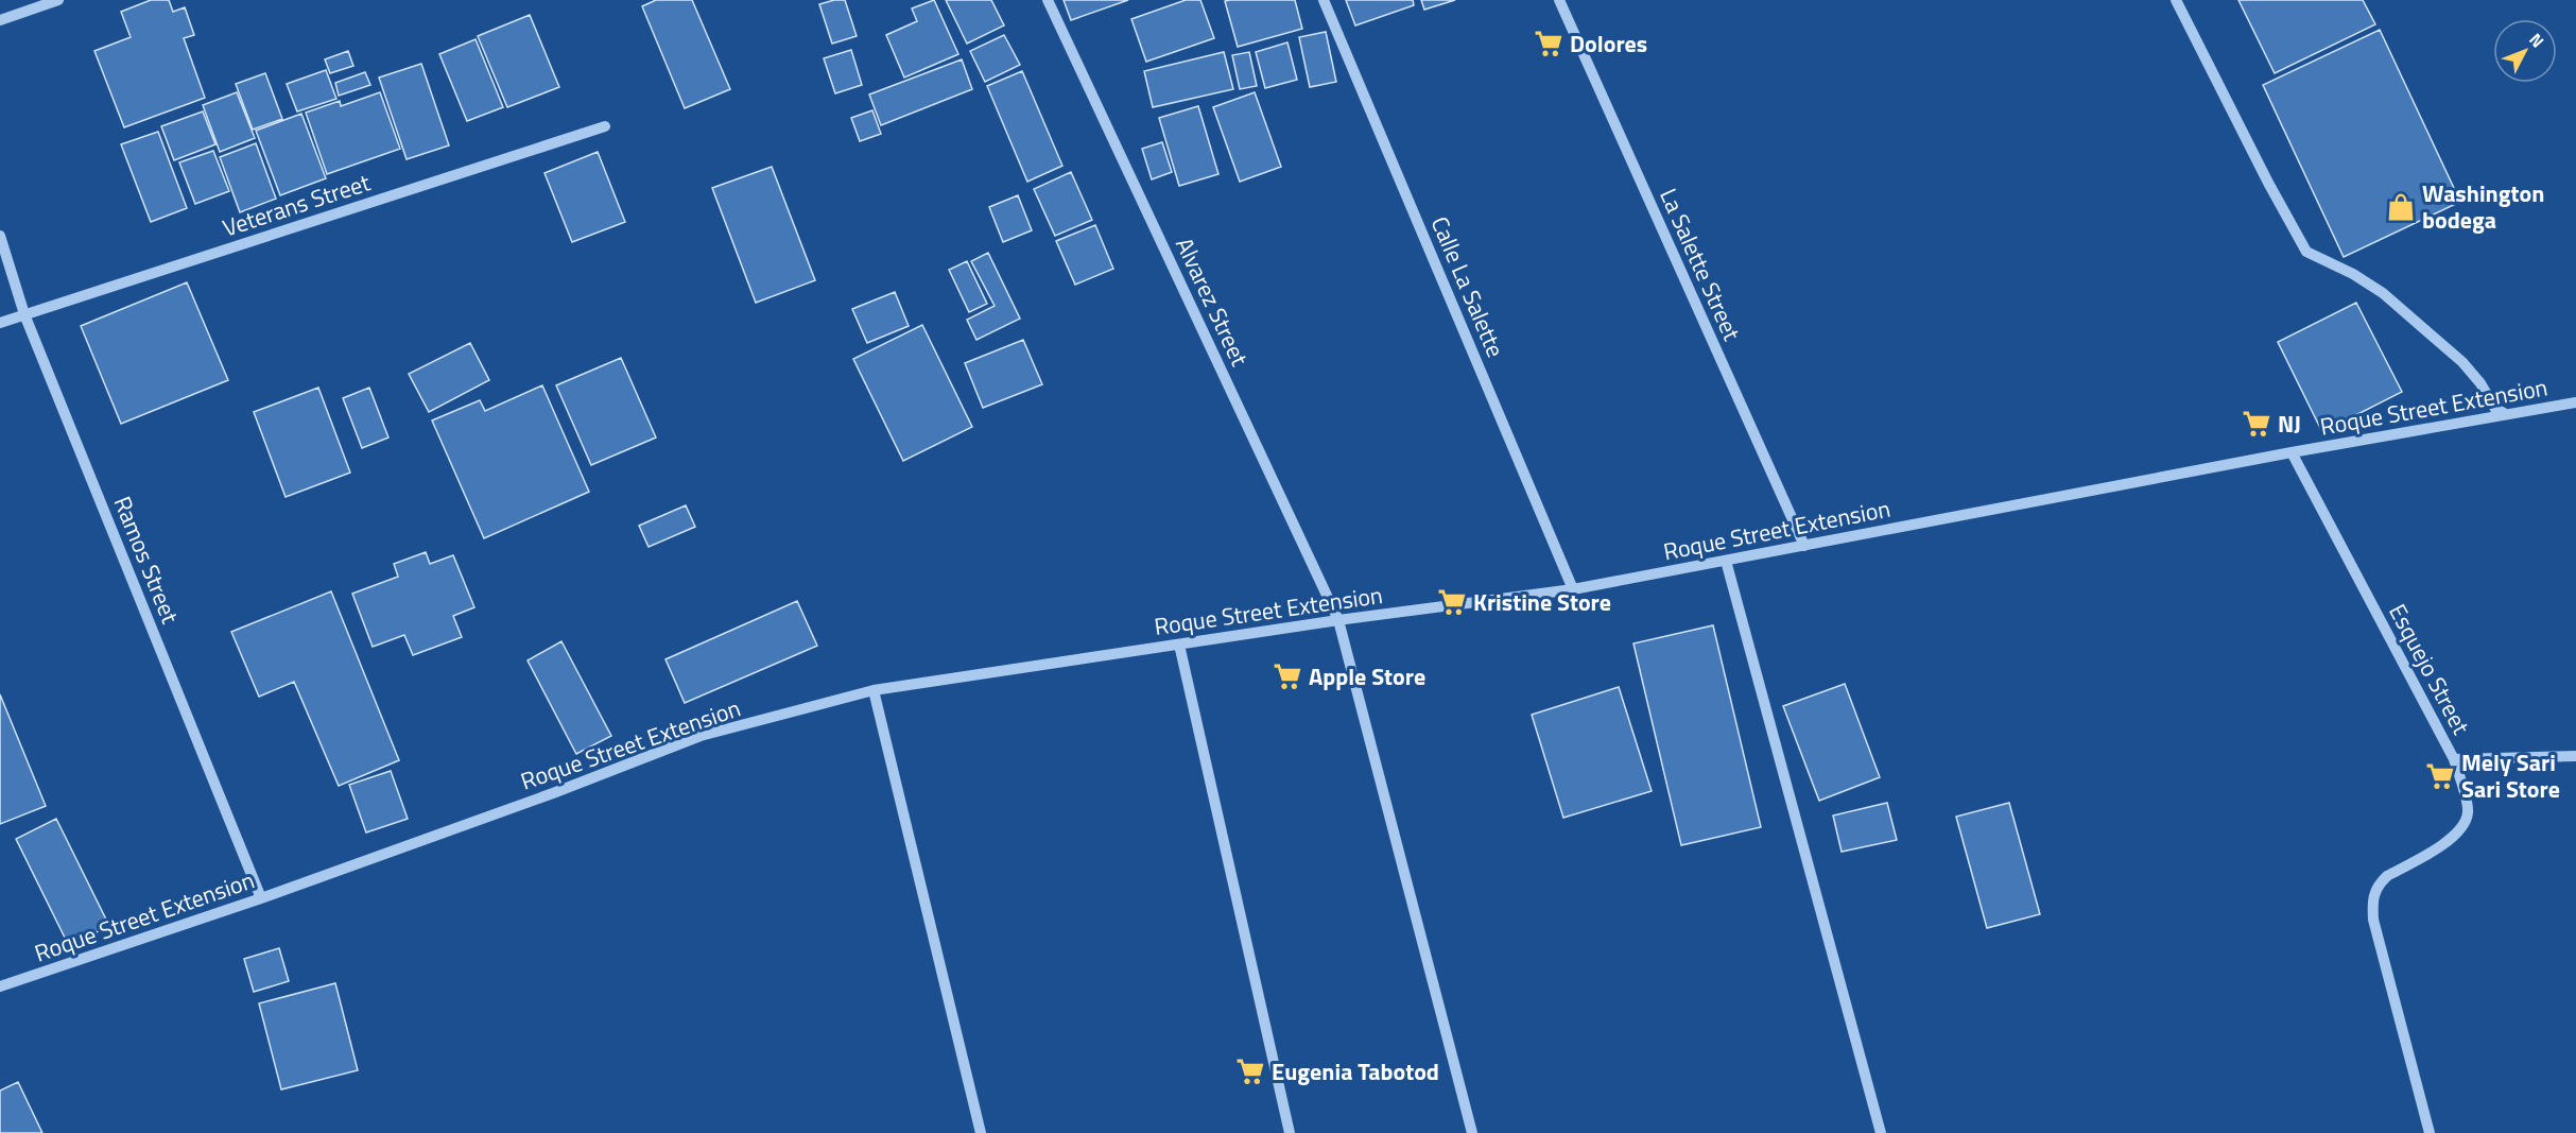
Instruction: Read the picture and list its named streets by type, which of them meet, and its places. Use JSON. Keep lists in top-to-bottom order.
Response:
{
  "streets": {
    "street": [
      "Veterans Street",
      "La Salette Street",
      "Calle La Salette",
      "Alvarez Street",
      "Roque Street Extension",
      "Ramos Street",
      "Esquejo Street"
    ]
  },
  "crossings": [
    ["Veterans Street", "Ramos Street"],
    ["La Salette Street", "Roque Street Extension"],
    ["Calle La Salette", "Roque Street Extension"],
    ["Alvarez Street", "Roque Street Extension"],
    ["Roque Street Extension", "Ramos Street"],
    ["Roque Street Extension", "Esquejo Street"]
  ],
  "places": {
    "supermarket": [
      "Dolores",
      "NJ",
      "Kristine Store",
      "Apple Store",
      "Mely Sari Sari Store",
      "Eugenia Tabotod"
    ],
    "shop": ["Washington bodega"]
  },
  "north": "top right"
}
